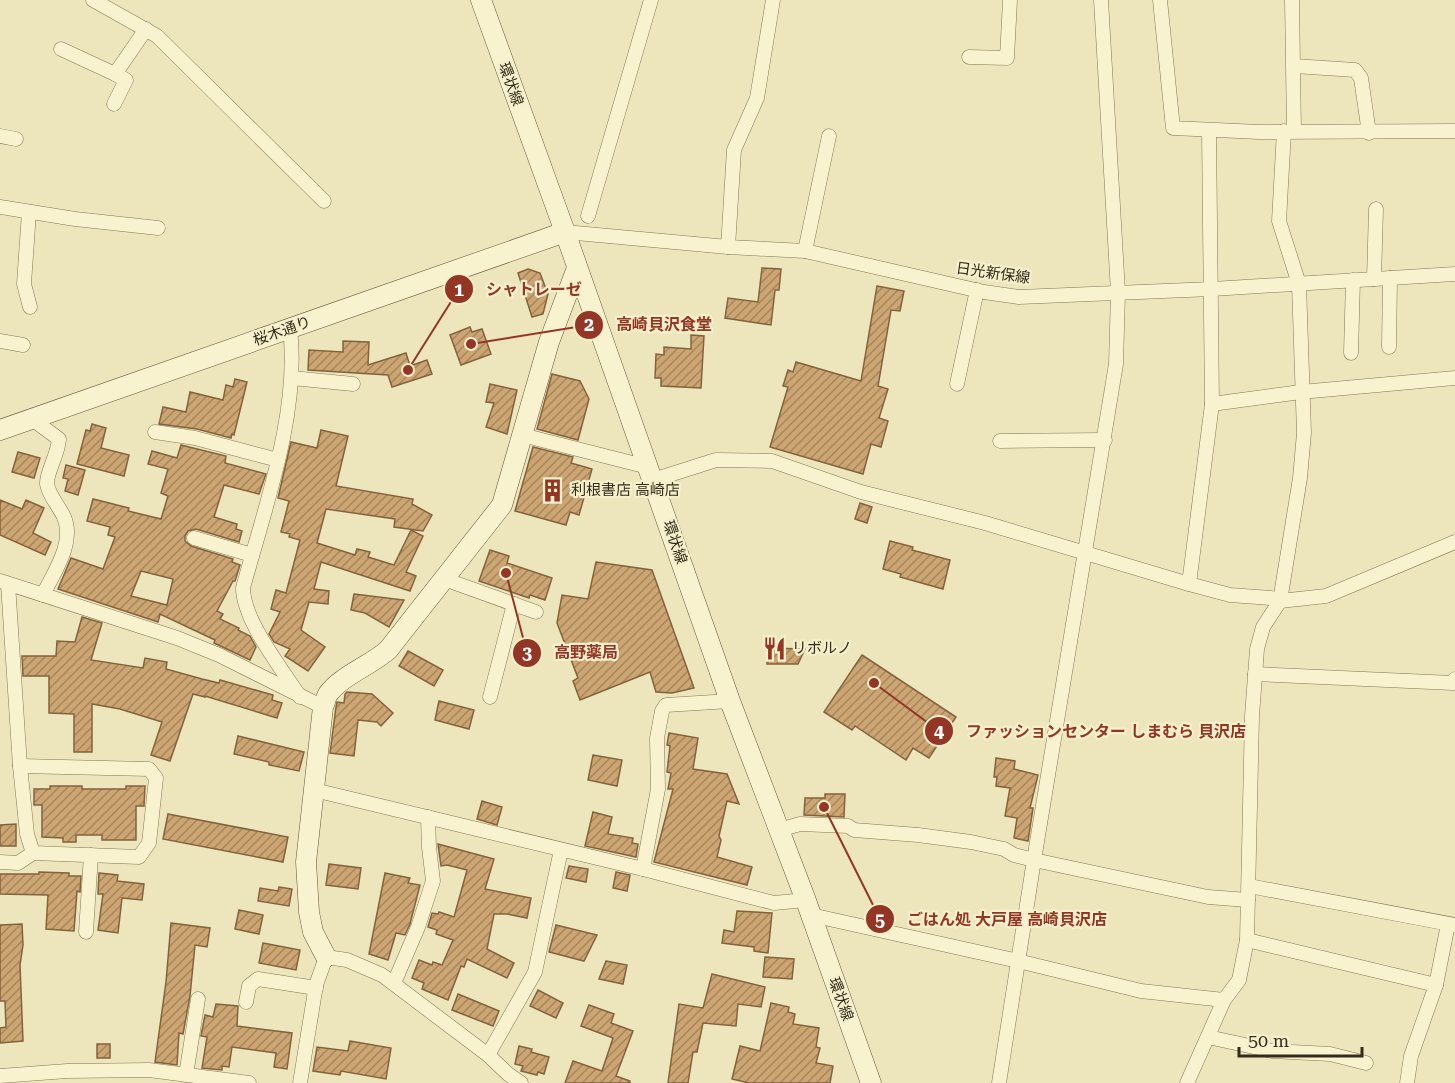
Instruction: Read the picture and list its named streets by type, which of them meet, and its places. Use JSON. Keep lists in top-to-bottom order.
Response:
{
  "streets": {
    "street": ["環状線", "日光新保線", "桜木通り"]
  },
  "crossings": [
    ["環状線", "日光新保線"],
    ["環状線", "桜木通り"],
    ["日光新保線", "桜木通り"]
  ],
  "places": {
    "other": [
      "高崎貝沢食堂",
      "シャトレーゼ",
      "高野薬局",
      "ファッションセンター しまむら 貝沢店",
      "ごはん処 大戸屋 高崎貝沢店"
    ],
    "building": ["利根書店 高崎店"],
    "restaurant": ["リボルノ"]
  },
  "scale_bar": "50 m"
}
